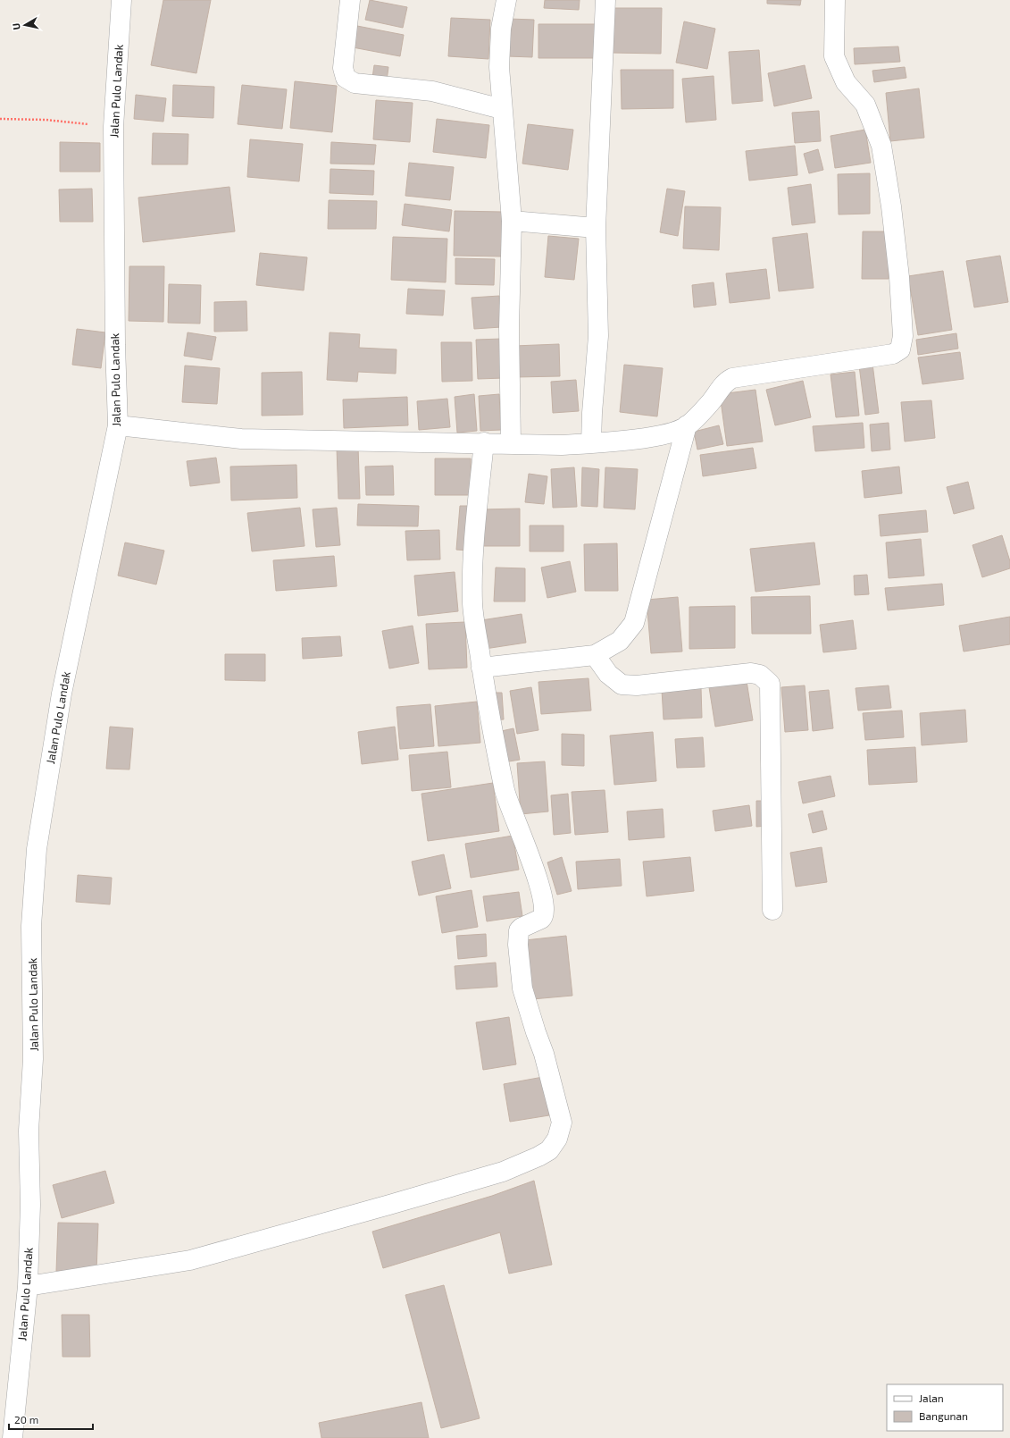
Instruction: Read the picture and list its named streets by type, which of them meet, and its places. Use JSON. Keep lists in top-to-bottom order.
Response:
{
  "streets": {
    "street": ["Jalan Pulo Landak"]
  },
  "legend": ["Jalan", "Bangunan"],
  "scale_bar": "20 m",
  "north": "left"
}
